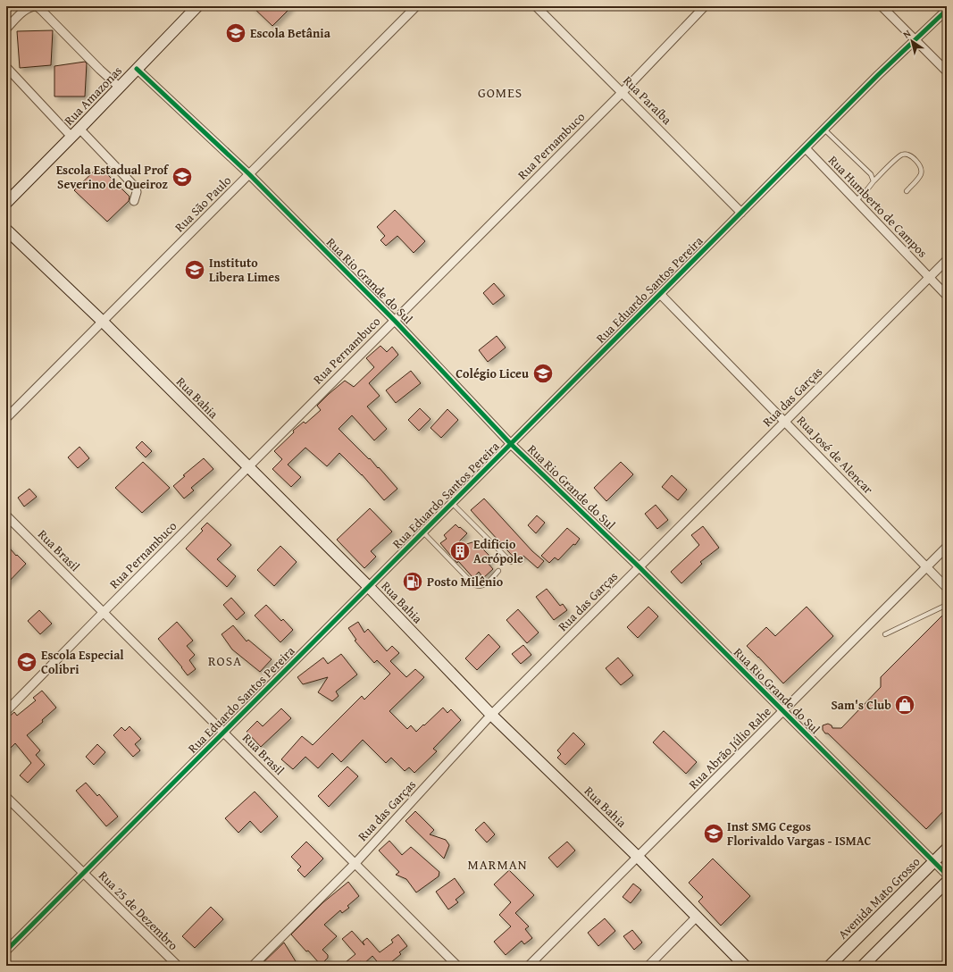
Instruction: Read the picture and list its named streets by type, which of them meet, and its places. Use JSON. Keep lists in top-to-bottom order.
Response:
{
  "streets": {
    "main road": ["Rua Amazonas", "Rua Bahia", "Avenida Mato Grosso"],
    "street": [
      "Rua Paraíba",
      "Rua Pernambuco",
      "Rua São Paulo",
      "Rua Humberto de Campos",
      "Rua Rio Grande do Sul",
      "Rua Eduardo Santos Pereira",
      "Rua das Garças",
      "Rua José de Alencar",
      "Rua Brasil",
      "Rua Abrão Júlio Rahe",
      "Rua 25 de Dezembro"
    ]
  },
  "crossings": [
    ["Rua Amazonas", "Rua Rio Grande do Sul"],
    ["Rua Paraíba", "Rua Pernambuco"],
    ["Rua Paraíba", "Rua Eduardo Santos Pereira"],
    ["Rua Pernambuco", "Rua Rio Grande do Sul"],
    ["Rua Pernambuco", "Rua Bahia"],
    ["Rua Pernambuco", "Rua Brasil"],
    ["Rua São Paulo", "Rua Rio Grande do Sul"],
    ["Rua São Paulo", "Rua Bahia"],
    ["Rua Humberto de Campos", "Rua Eduardo Santos Pereira"],
    ["Rua Humberto de Campos", "Rua das Garças"],
    ["Rua Rio Grande do Sul", "Rua Eduardo Santos Pereira"],
    ["Rua Rio Grande do Sul", "Rua das Garças"],
    ["Rua Rio Grande do Sul", "Rua Abrão Júlio Rahe"],
    ["Rua Rio Grande do Sul", "Avenida Mato Grosso"],
    ["Rua Eduardo Santos Pereira", "Rua Bahia"],
    ["Rua Eduardo Santos Pereira", "Rua José de Alencar"],
    ["Rua Eduardo Santos Pereira", "Rua Brasil"],
    ["Rua Eduardo Santos Pereira", "Rua 25 de Dezembro"],
    ["Rua das Garças", "Rua Bahia"],
    ["Rua das Garças", "Rua José de Alencar"],
    ["Rua das Garças", "Rua Brasil"],
    ["Rua Bahia", "Rua Abrão Júlio Rahe"],
    ["Rua José de Alencar", "Rua Abrão Júlio Rahe"]
  ],
  "districts": ["GOMES", "ROSA", "MARMAN"],
  "places": {
    "school or university": [
      "Escola Betânia",
      "Escola Estadual Prof Severino de Queiroz",
      "Instituto Libera Limes",
      "Colégio Liceu",
      "Escola Especial Colibri",
      "Inst SMG Cegos Florivaldo Vargas - ISMAC"
    ],
    "building": ["Edificio Acrópole"],
    "fuel station": ["Posto Milênio"],
    "shop": ["Sam's Club"]
  },
  "north": "top left"
}
